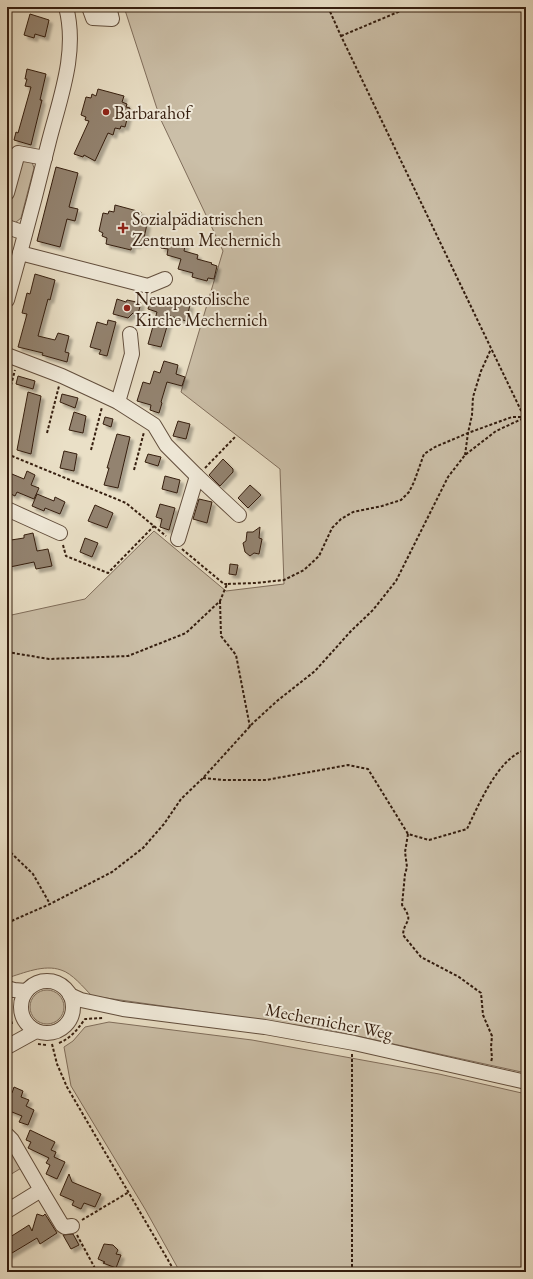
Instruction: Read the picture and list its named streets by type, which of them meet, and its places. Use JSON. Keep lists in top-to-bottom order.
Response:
{
  "streets": {
    "street": ["Mechernicher Weg"]
  },
  "places": {
    "other": ["Barbarahof", "Neuapostolische Kirche Mechernich"],
    "health": ["Sozialpädiatrischen Zentrum Mechernich"]
  }
}
